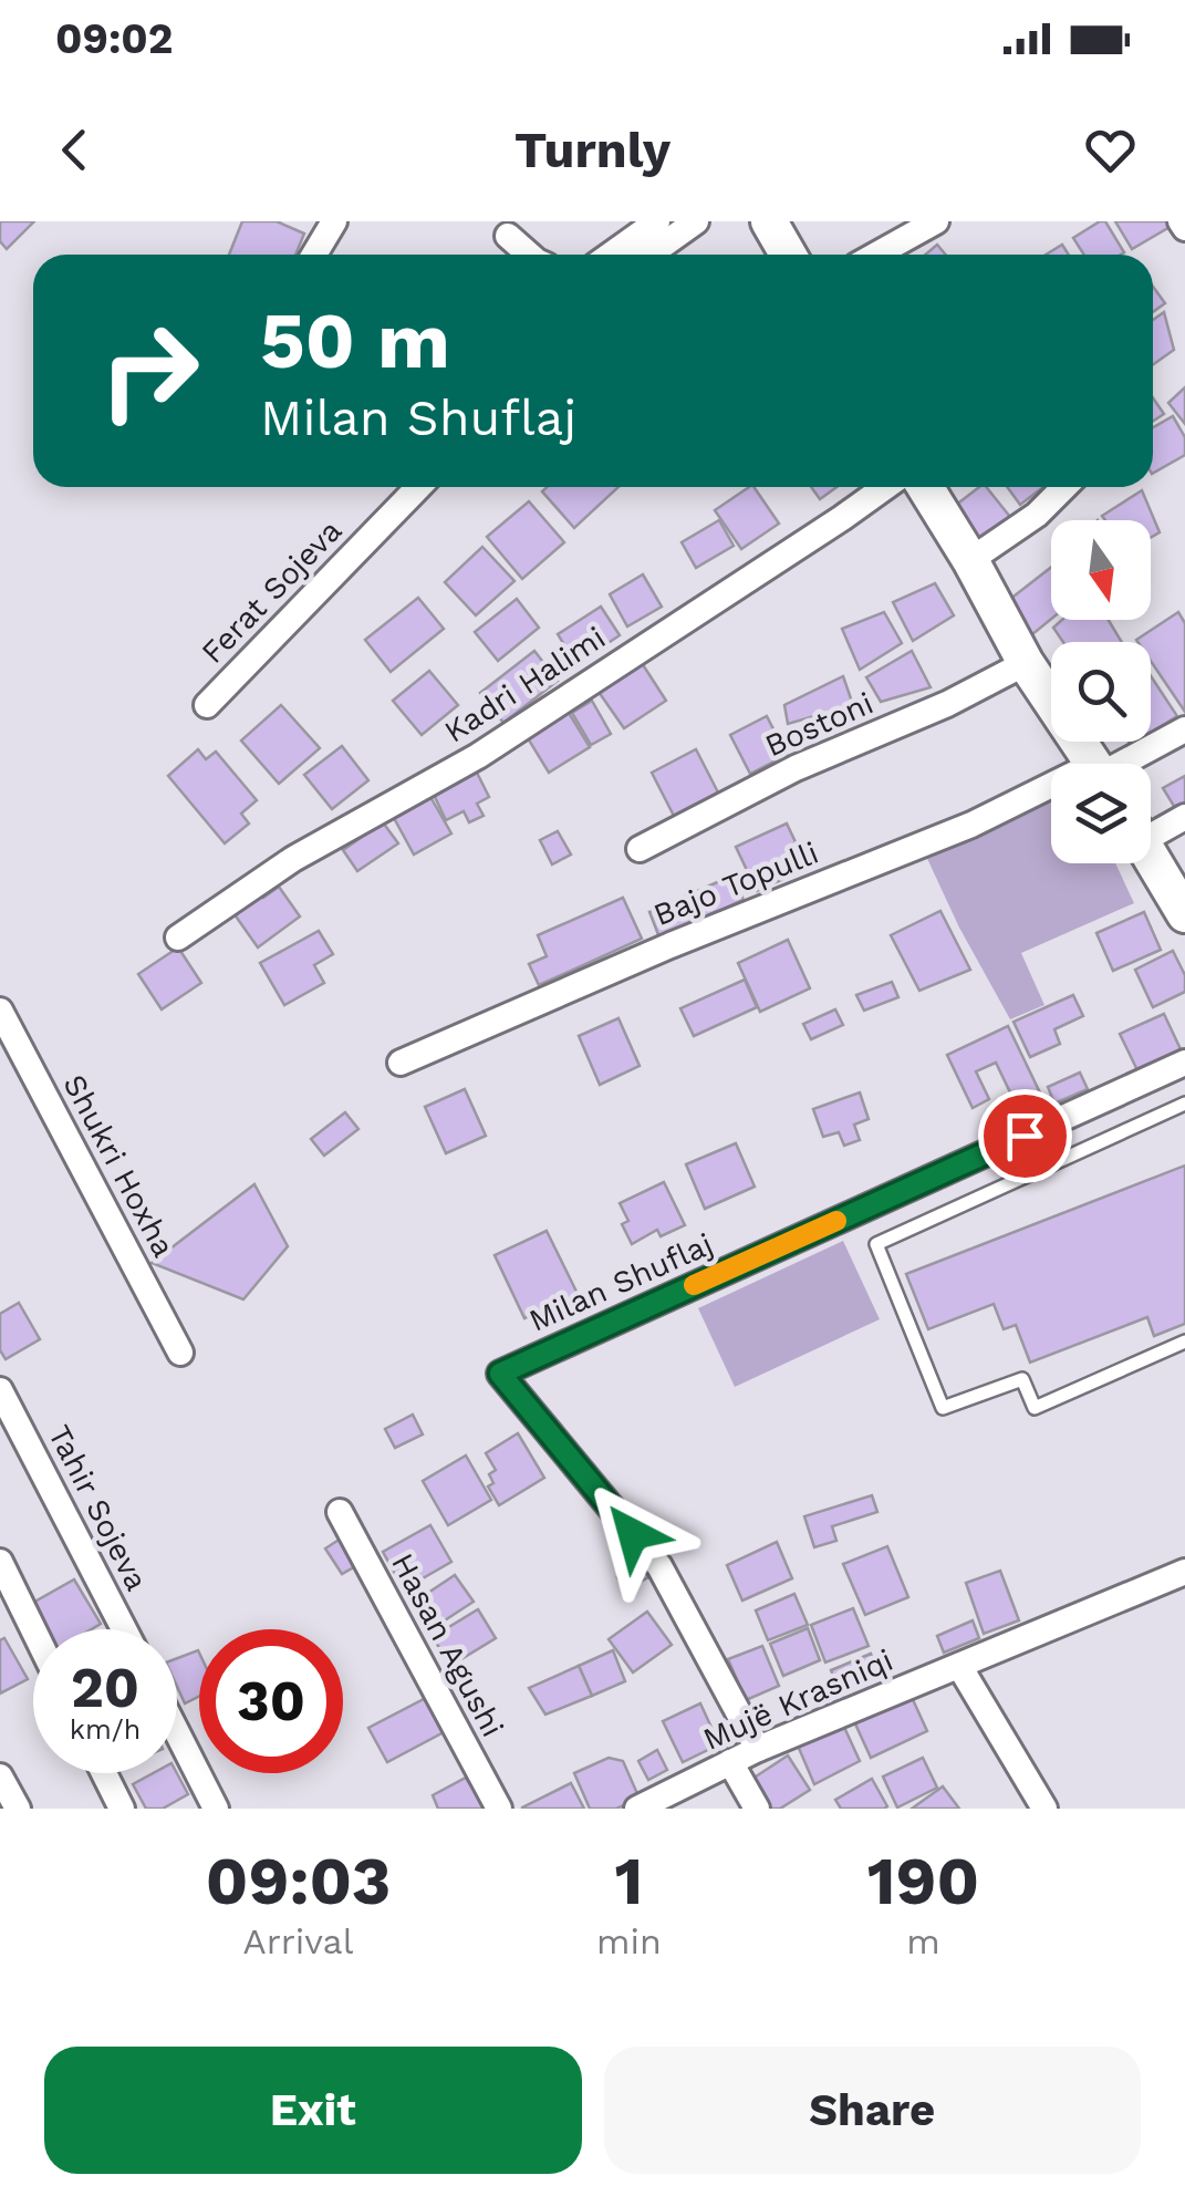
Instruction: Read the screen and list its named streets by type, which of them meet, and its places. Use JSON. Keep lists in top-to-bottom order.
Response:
{
  "streets": {
    "street": [
      "Ferat Sojeva",
      "Kadri Halimi",
      "Bostoni",
      "Bajo Topulli",
      "Shukri Hoxha",
      "Milan Shuflaj",
      "Tahir Sojeva",
      "Hasan Agushi",
      "Mujë Krasniqi"
    ]
  },
  "crossings": [
    ["Milan Shuflaj", "Mujë Krasniqi"]
  ],
  "north": "bottom",
  "page": {
    "status": "09:02",
    "header": "Turnly",
    "turn": ["50 m", "Milan Shuflaj"],
    "speed": "20 km/h",
    "limit": "30",
    "eta": [
      "09:03",
      "Arrival",
      "1",
      "min",
      "190",
      "m"
    ],
    "buttons": ["Exit", "Share"]
  }
}
